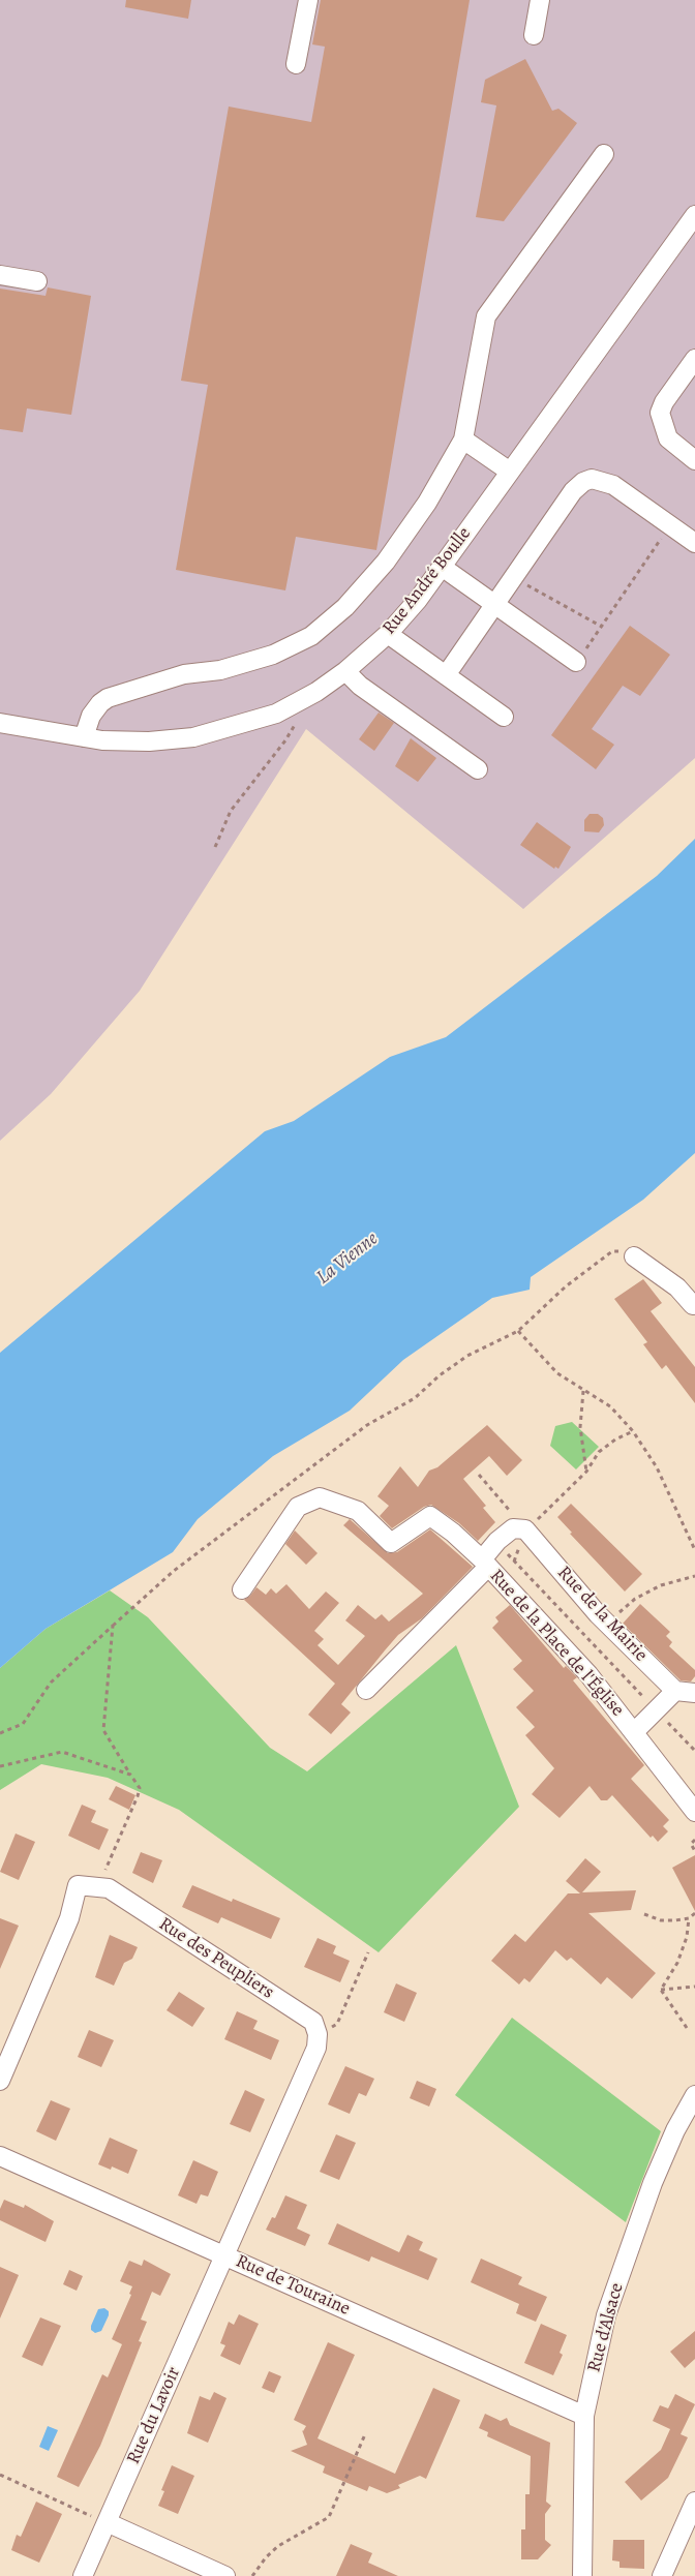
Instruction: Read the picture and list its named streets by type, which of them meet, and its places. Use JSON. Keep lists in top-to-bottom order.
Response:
{
  "streets": {
    "street": [
      "Rue André Boulle",
      "Rue de la Mairie",
      "Rue de la Place de l'Église",
      "Rue des Peupliers",
      "Rue de Touraine",
      "Rue d'Alsace",
      "Rue du Lavoir"
    ]
  },
  "crossings": [
    ["Rue de la Mairie", "Rue de la Place de l'Église"],
    ["Rue de Touraine", "Rue d'Alsace"],
    ["Rue de Touraine", "Rue du Lavoir"]
  ],
  "water": ["La Vienne"]
}
